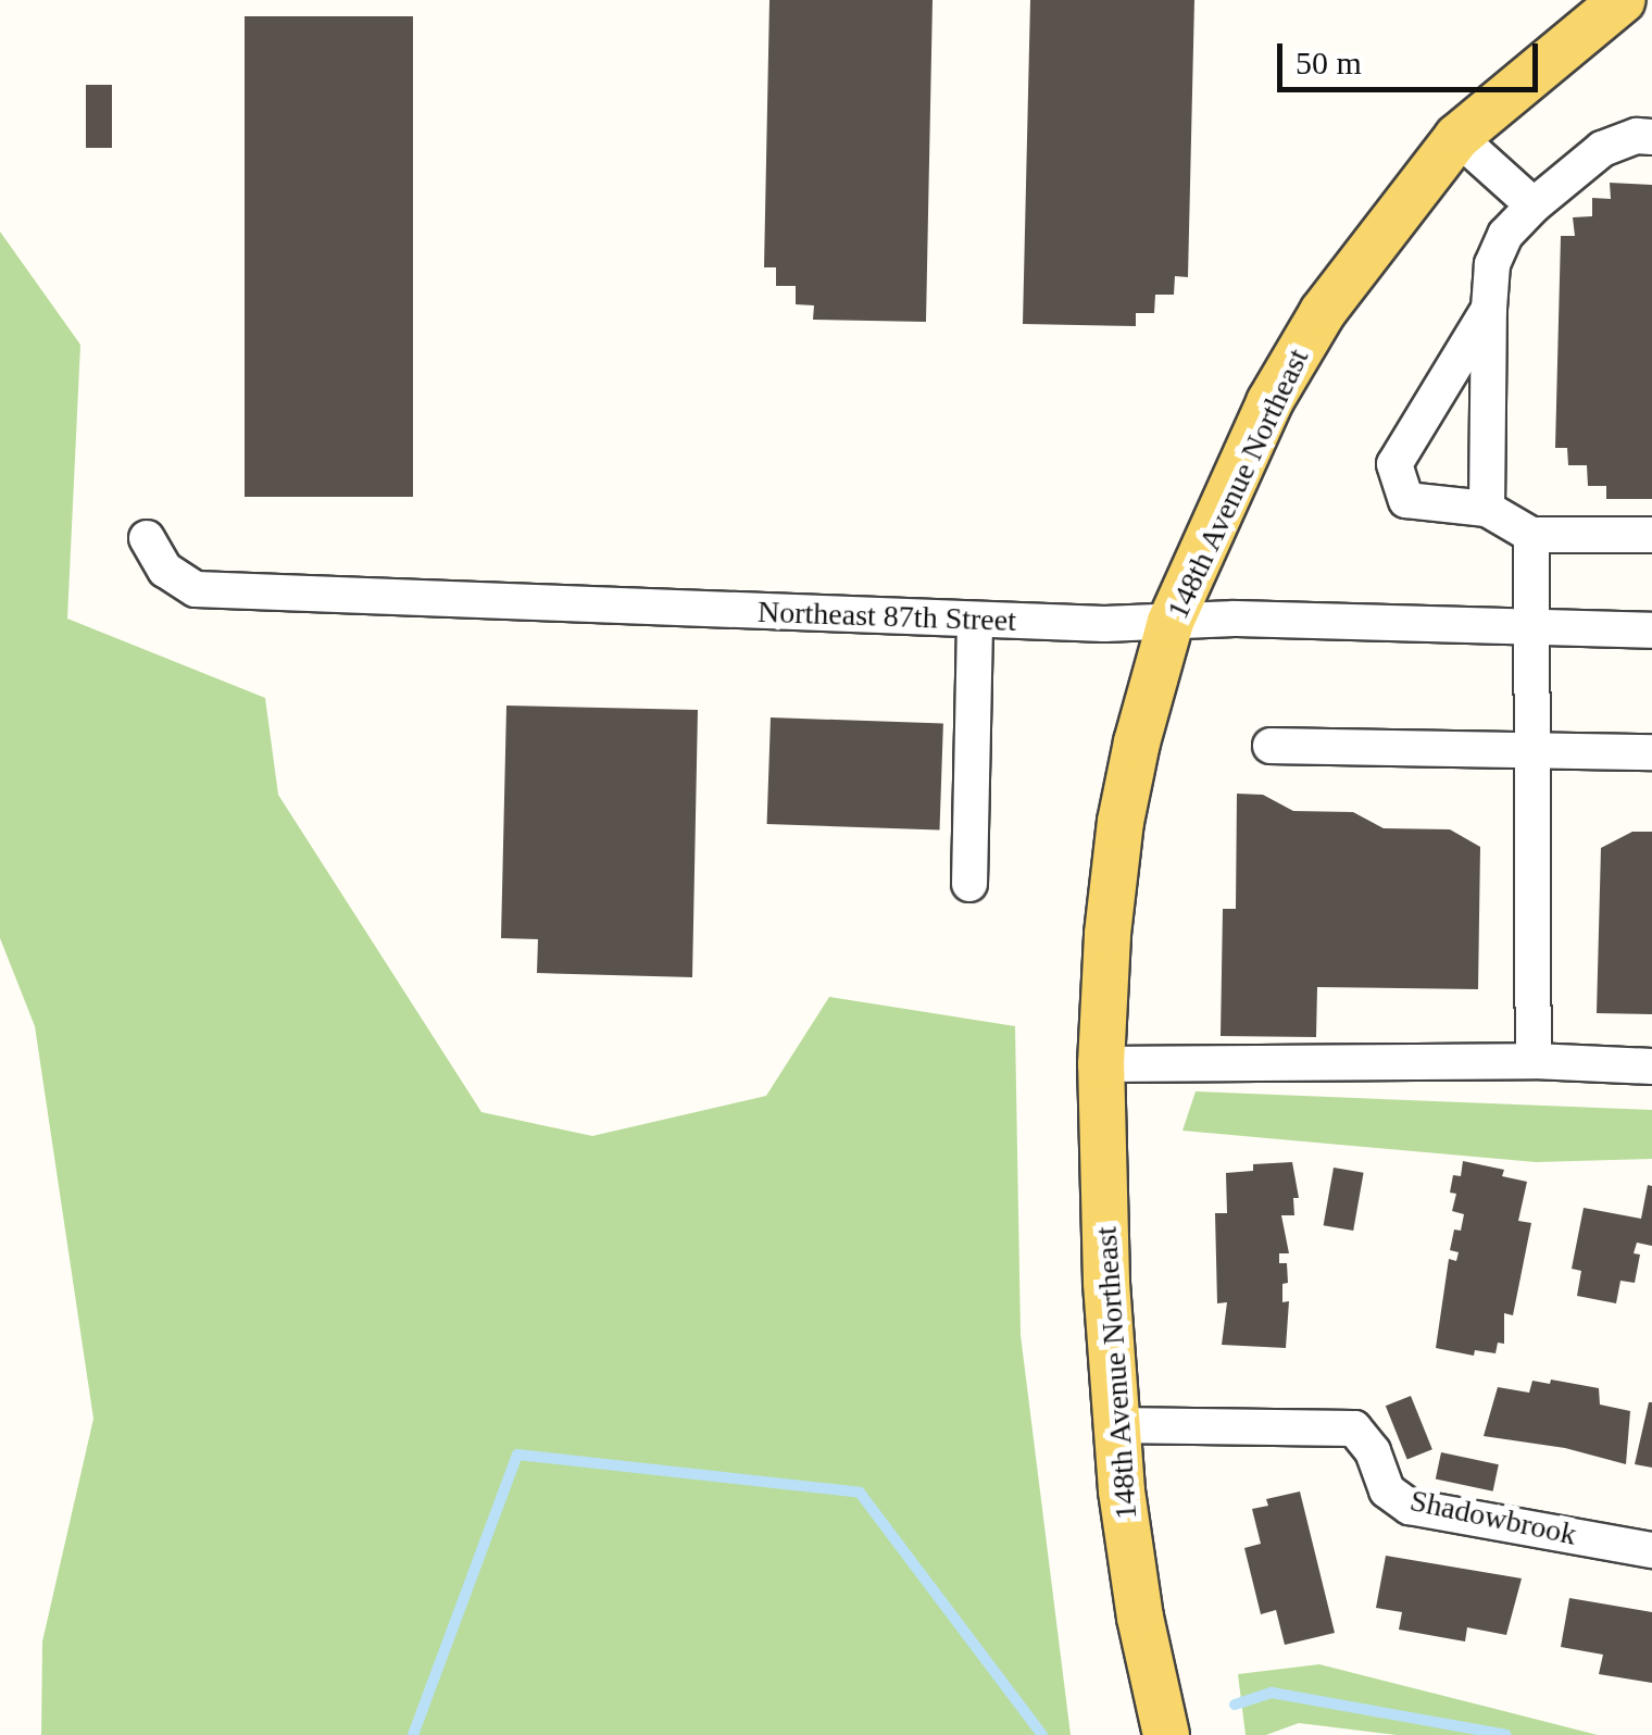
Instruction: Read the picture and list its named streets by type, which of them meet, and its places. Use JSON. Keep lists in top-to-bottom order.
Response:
{
  "streets": {
    "main road": ["148th Avenue Northeast"],
    "street": ["Northeast 87th Street", "Shadowbrook"]
  },
  "crossings": [
    ["148th Avenue Northeast", "Northeast 87th Street"],
    ["148th Avenue Northeast", "Shadowbrook"]
  ],
  "scale_bar": "50 m"
}
